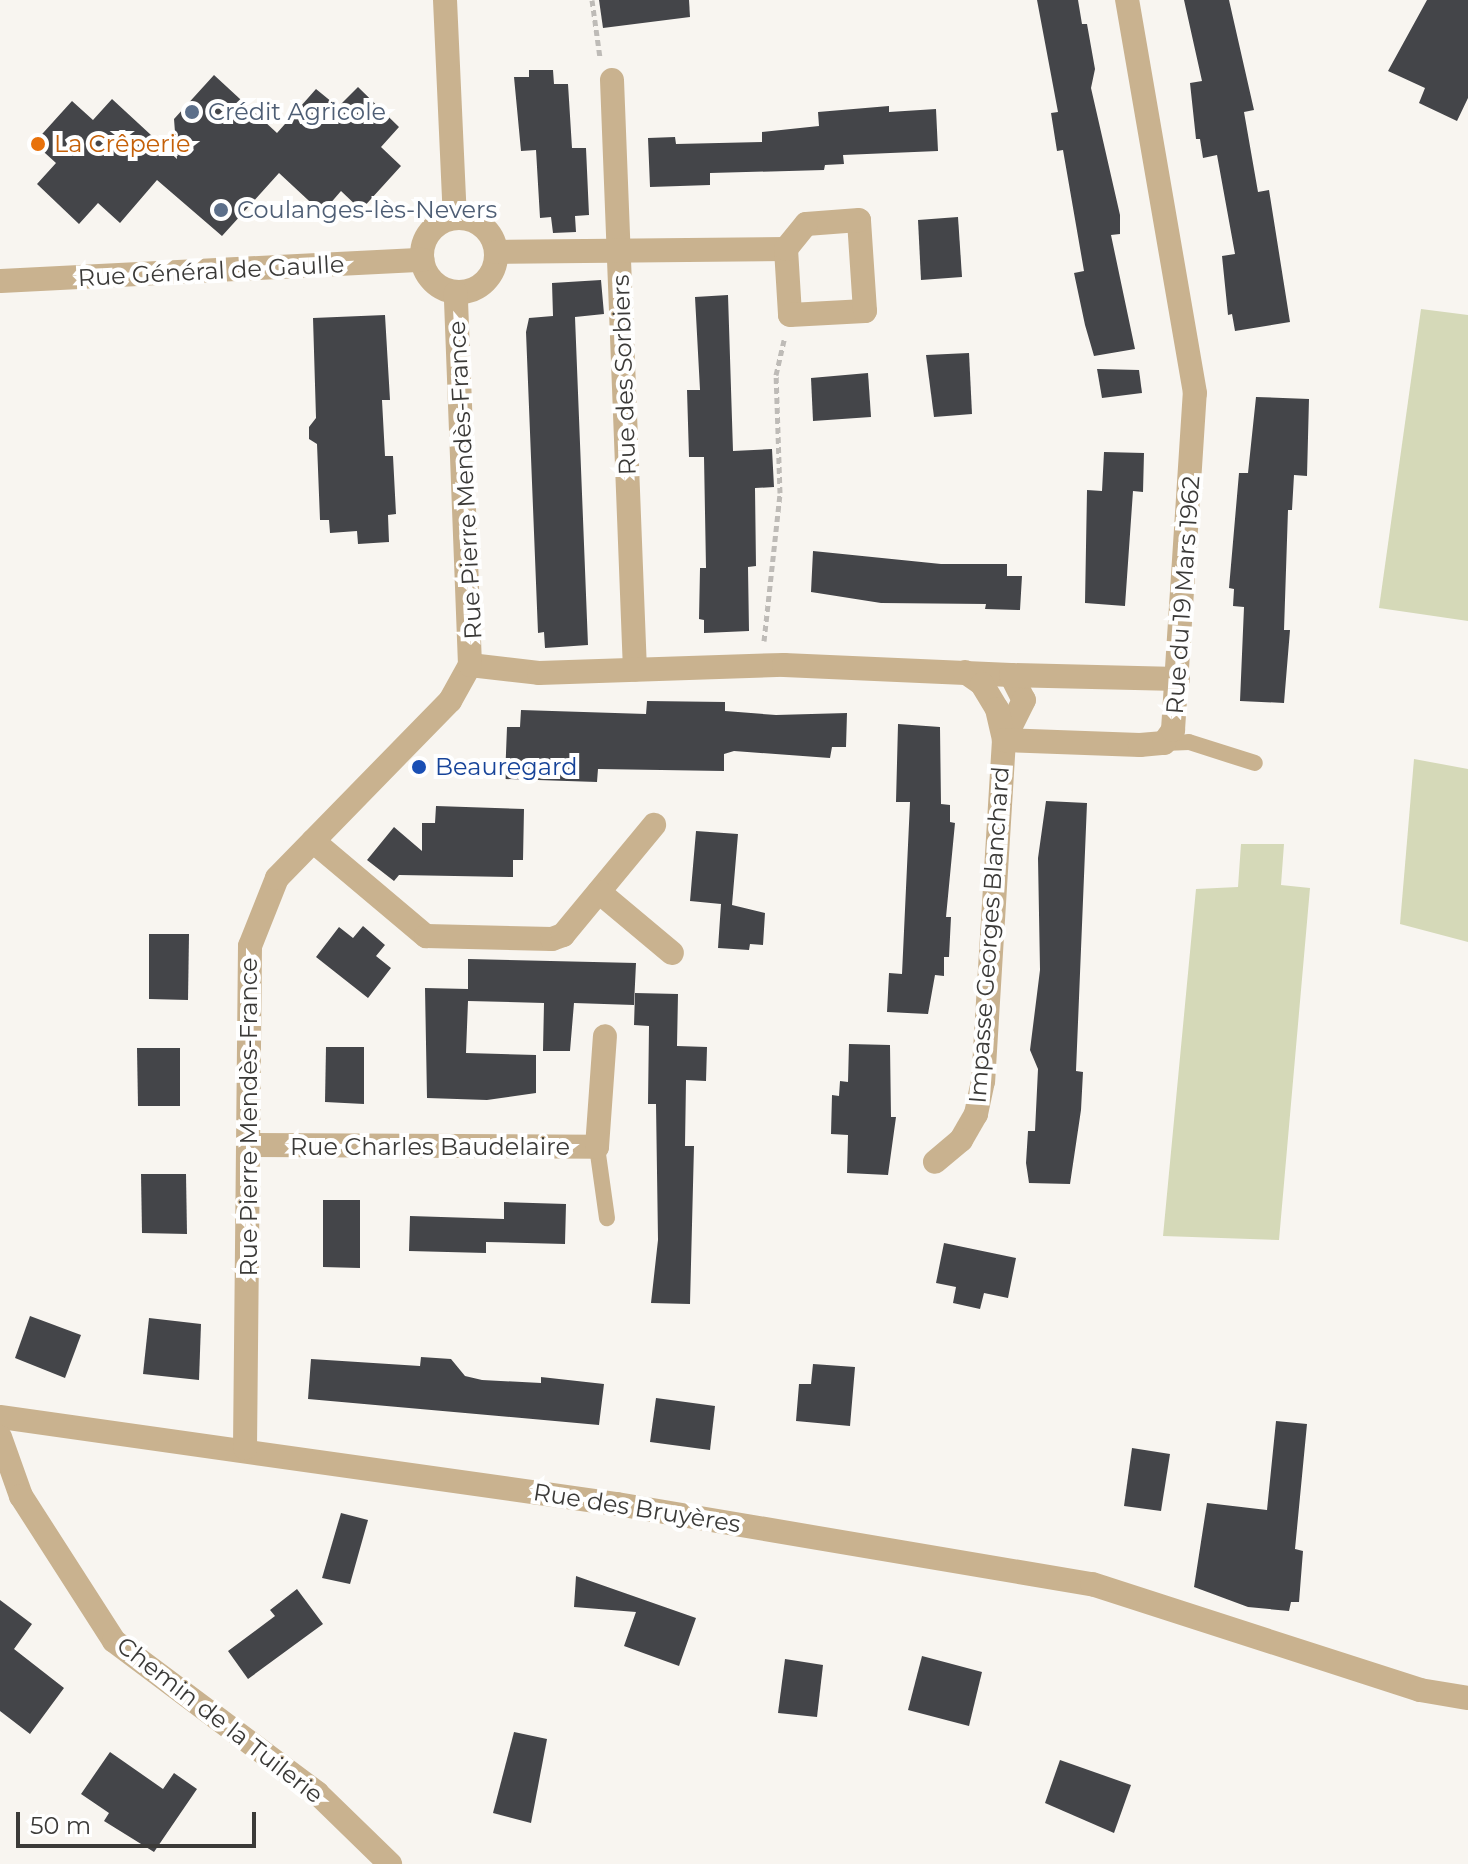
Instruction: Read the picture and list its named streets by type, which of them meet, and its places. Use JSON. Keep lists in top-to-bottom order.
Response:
{
  "streets": {
    "street": [
      "Rue Général de Gaulle",
      "Rue des Sorbiers",
      "Rue Pierre Mendès-France",
      "Rue du 19 Mars 1962",
      "Impasse Georges Blanchard",
      "Rue Charles Baudelaire",
      "Rue des Bruyères",
      "Chemin de la Tuilerie"
    ]
  },
  "crossings": [
    ["Rue Général de Gaulle", "Rue Pierre Mendès-France"],
    ["Rue Pierre Mendès-France", "Rue Charles Baudelaire"],
    ["Rue Pierre Mendès-France", "Rue des Bruyères"],
    ["Rue du 19 Mars 1962", "Impasse Georges Blanchard"]
  ],
  "places": [
    "Crédit Agricole",
    "La Crêperie",
    "Coulanges-lès-Nevers",
    "Beauregard"
  ],
  "scale_bar": "50 m"
}
